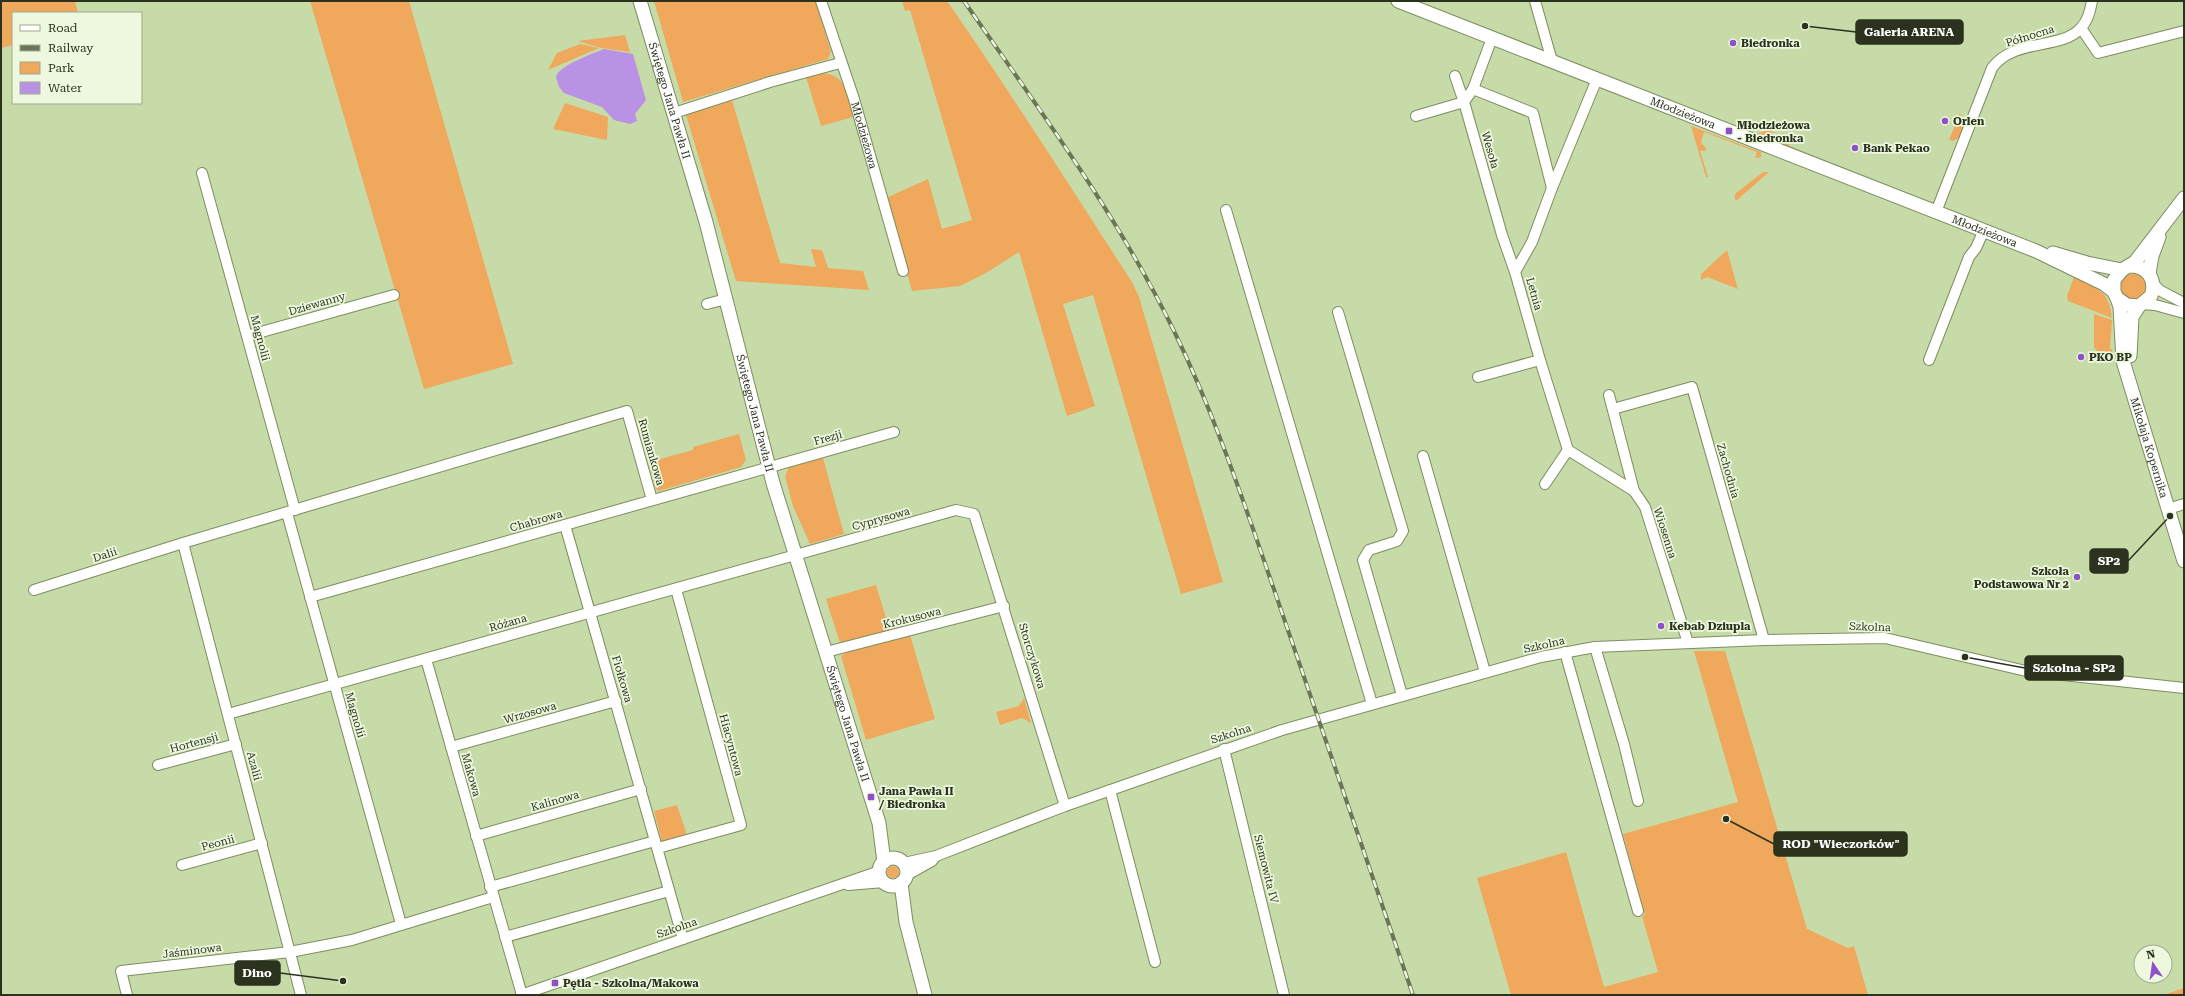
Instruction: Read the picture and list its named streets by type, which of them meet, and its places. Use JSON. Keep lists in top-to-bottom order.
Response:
{
  "streets": {
    "street": [
      "Północna",
      "Świętego Jana Pawła II",
      "Młodzieżowa",
      "Wesoła",
      "Letnia",
      "Dziewanny",
      "Magnolii",
      "Frezji",
      "Mikołaja Kopernika",
      "Rumiankowa",
      "Zachodnia",
      "Cyprysowa",
      "Chabrowa",
      "Wiosenna",
      "Dalii",
      "Krokusowa",
      "Różana",
      "Szkolna",
      "Storczykowa",
      "Fiołkowa",
      "Wrzosowa",
      "Hortensji",
      "Hiacyntowa",
      "Azalii",
      "Makowa",
      "Kalinowa",
      "Peonii",
      "Siemowita IV",
      "Jaśminowa"
    ]
  },
  "crossings": [
    ["Północna", "Młodzieżowa"],
    ["Świętego Jana Pawła II", "Frezji"],
    ["Świętego Jana Pawła II", "Cyprysowa"],
    ["Świętego Jana Pawła II", "Chabrowa"],
    ["Świętego Jana Pawła II", "Krokusowa"],
    ["Świętego Jana Pawła II", "Różana"],
    ["Świętego Jana Pawła II", "Szkolna"],
    ["Młodzieżowa", "Letnia"],
    ["Młodzieżowa", "Mikołaja Kopernika"],
    ["Wesoła", "Letnia"],
    ["Dziewanny", "Magnolii"],
    ["Magnolii", "Chabrowa"],
    ["Magnolii", "Dalii"],
    ["Magnolii", "Różana"],
    ["Frezji", "Chabrowa"],
    ["Rumiankowa", "Chabrowa"],
    ["Rumiankowa", "Dalii"],
    ["Zachodnia", "Wiosenna"],
    ["Zachodnia", "Szkolna"],
    ["Cyprysowa", "Różana"],
    ["Cyprysowa", "Storczykowa"],
    ["Chabrowa", "Fiołkowa"],
    ["Wiosenna", "Szkolna"],
    ["Dalii", "Azalii"],
    ["Krokusowa", "Storczykowa"],
    ["Różana", "Fiołkowa"],
    ["Różana", "Hiacyntowa"],
    ["Różana", "Azalii"],
    ["Różana", "Makowa"],
    ["Szkolna", "Storczykowa"],
    ["Szkolna", "Fiołkowa"],
    ["Szkolna", "Makowa"],
    ["Szkolna", "Siemowita IV"],
    ["Fiołkowa", "Wrzosowa"],
    ["Fiołkowa", "Hiacyntowa"],
    ["Fiołkowa", "Kalinowa"],
    ["Wrzosowa", "Makowa"],
    ["Hortensji", "Azalii"],
    ["Azalii", "Peonii"],
    ["Azalii", "Jaśminowa"],
    ["Makowa", "Kalinowa"]
  ],
  "places": {
    "other": [
      "Galeria ARENA",
      "Biedronka",
      "Orlen",
      "Bank Pekao",
      "PKO BP",
      "SP2",
      "Szkoła Podstawowa Nr 2",
      "Kebab Dziupla",
      "Szkolna - SP2",
      "ROD \"Wieczorków\"",
      "Dino"
    ],
    "transit": ["Młodzieżowa - Biedronka", "Jana Pawła II / Biedronka", "Pętla - Szkolna/Makowa"]
  },
  "legend": [
    "Road",
    "Railway",
    "Park",
    "Water"
  ],
  "north": "top"
}
